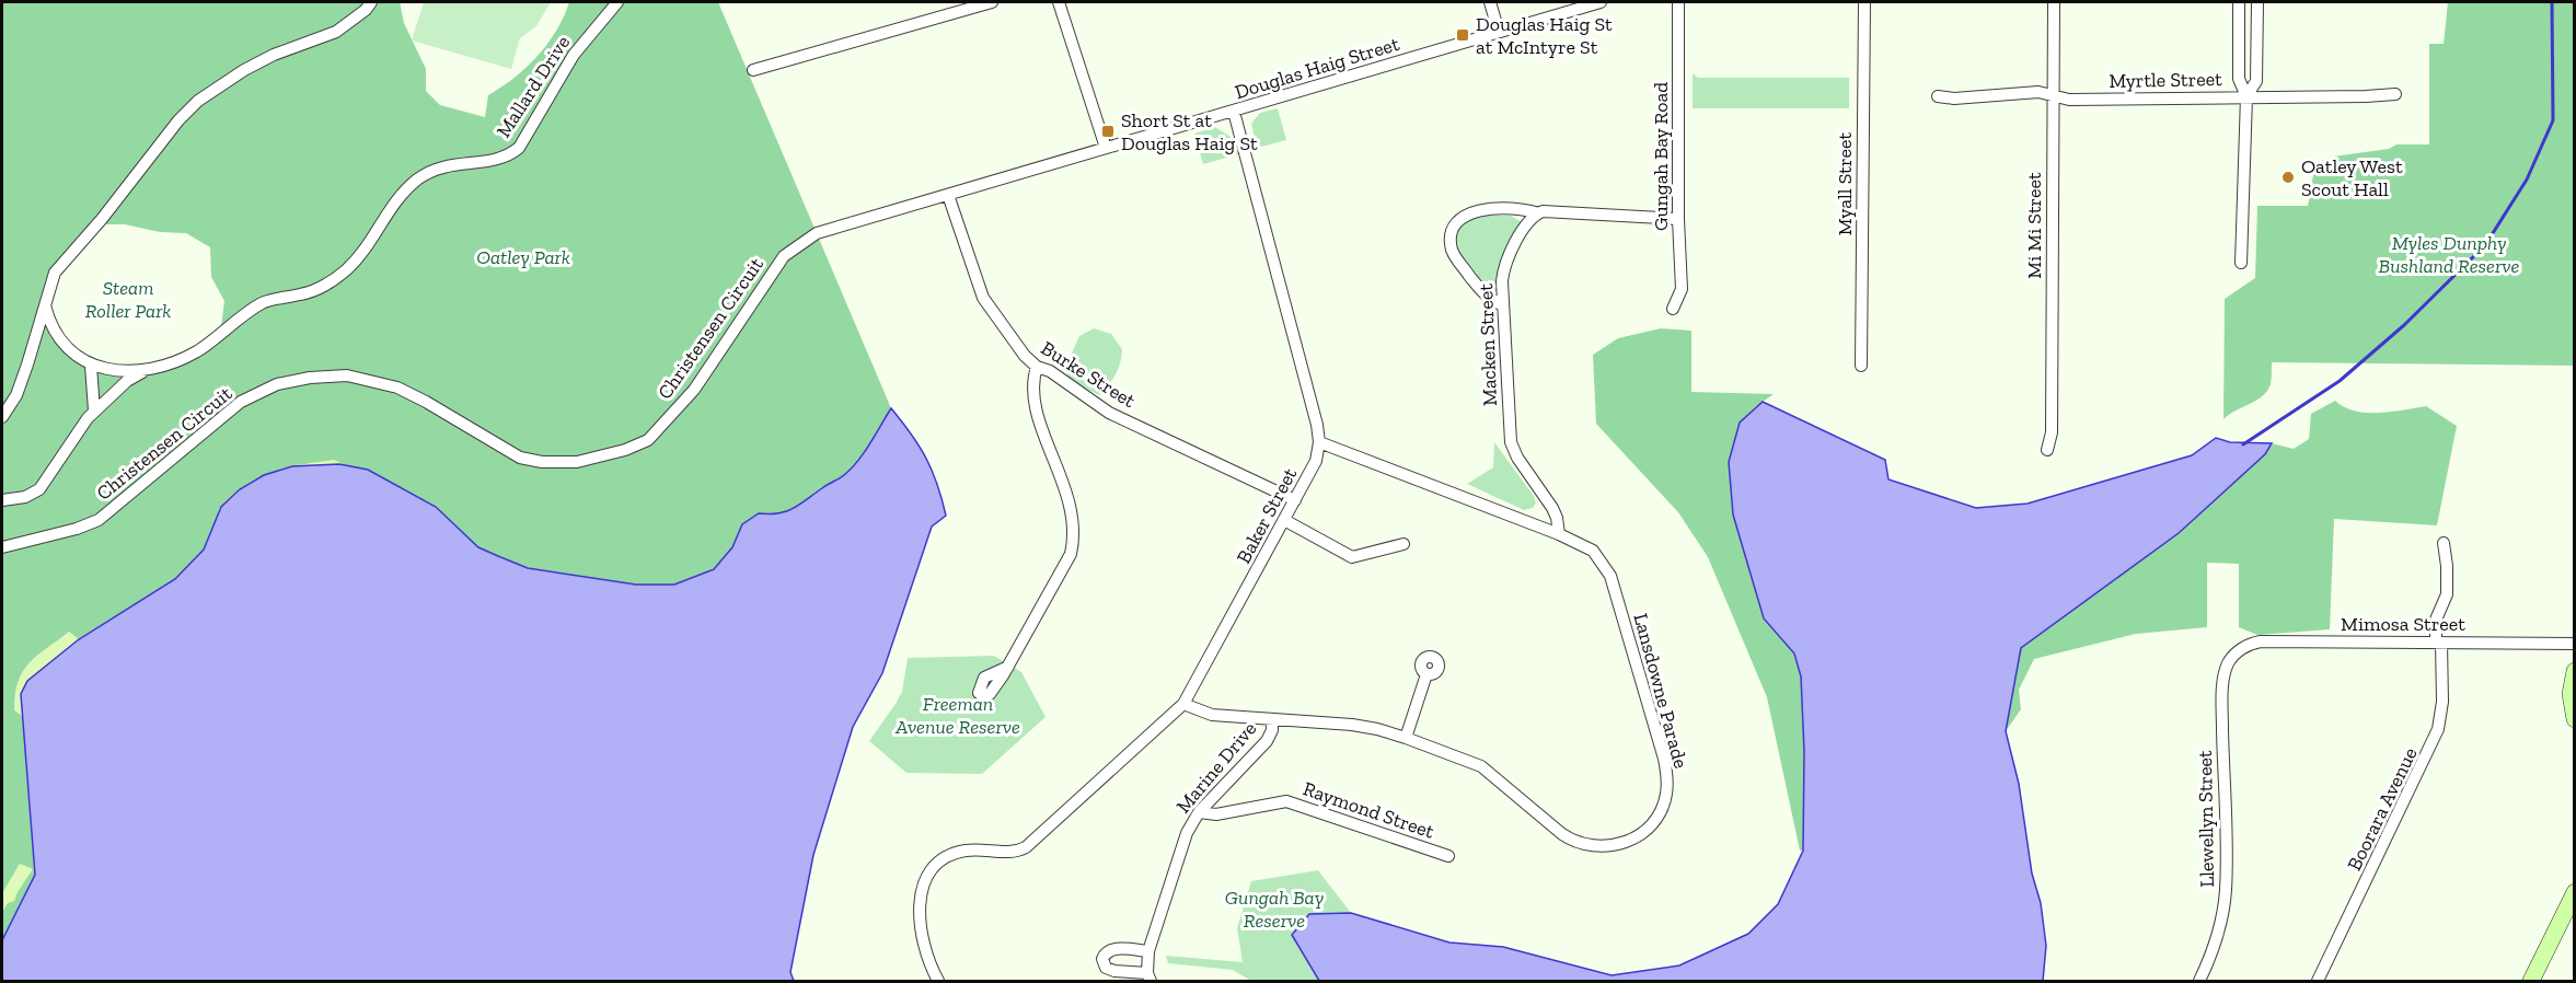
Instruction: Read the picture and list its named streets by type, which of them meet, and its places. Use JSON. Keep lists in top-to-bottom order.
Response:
{
  "streets": {
    "street": [
      "Douglas Haig Street",
      "Myrtle Street",
      "Mallard Drive",
      "Gungah Bay Road",
      "Myall Street",
      "Mi Mi Street",
      "Christensen Circuit",
      "Macken Street",
      "Burke Street",
      "Baker Street",
      "Mimosa Street",
      "Lansdowne Parade",
      "Marine Drive",
      "Boorara Avenue",
      "Raymond Street",
      "Llewellyn Street"
    ]
  },
  "crossings": [
    ["Douglas Haig Street", "Christensen Circuit"],
    ["Douglas Haig Street", "Burke Street"],
    ["Douglas Haig Street", "Baker Street"],
    ["Myrtle Street", "Mi Mi Street"],
    ["Macken Street", "Lansdowne Parade"],
    ["Burke Street", "Baker Street"],
    ["Baker Street", "Lansdowne Parade"],
    ["Mimosa Street", "Boorara Avenue"],
    ["Mimosa Street", "Llewellyn Street"],
    ["Lansdowne Parade", "Marine Drive"],
    ["Marine Drive", "Raymond Street"]
  ],
  "parks": [
    "Myles Dunphy Bushland Reserve",
    "Oatley Park",
    "Steam Roller Park",
    "Freeman Avenue Reserve",
    "Gungah Bay Reserve"
  ],
  "places": {
    "transit": ["Douglas Haig St at McIntyre St", "Short St at Douglas Haig St"],
    "other": ["Oatley West Scout Hall"]
  }
}
